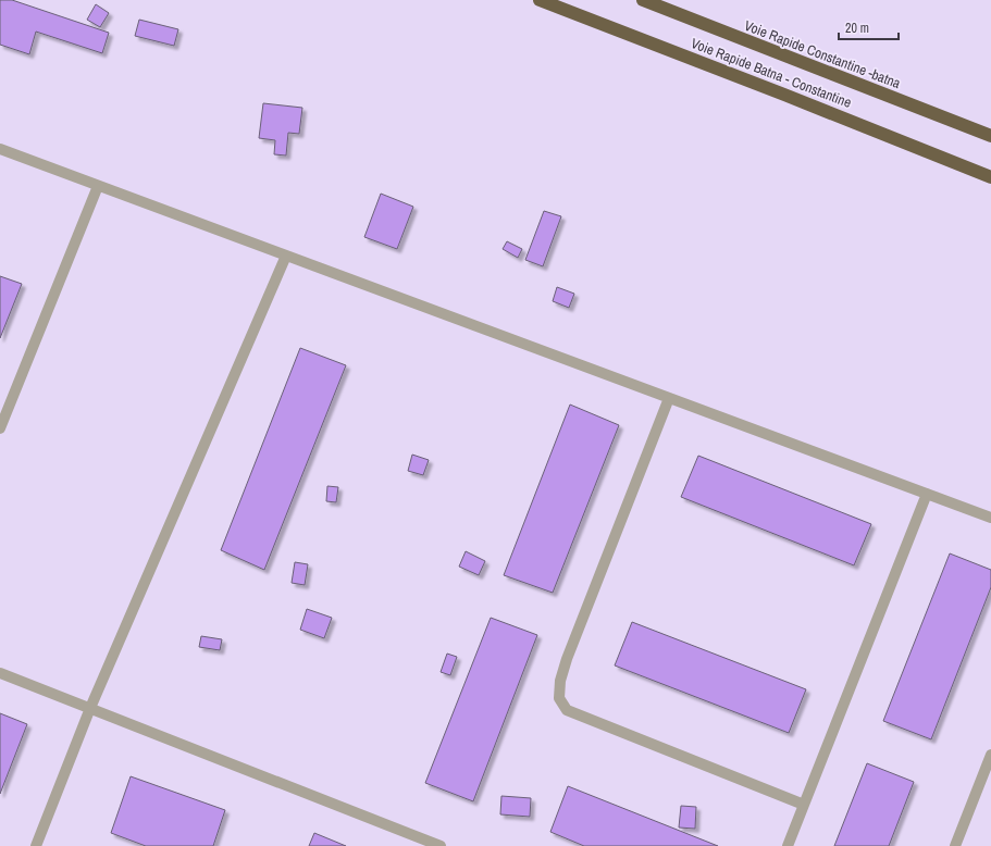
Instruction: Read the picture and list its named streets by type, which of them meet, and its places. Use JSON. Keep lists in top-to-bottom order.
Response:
{
  "streets": {
    "highway": ["Voie Rapide Constantine -batna", "Voie Rapide Batna - Constantine"]
  },
  "scale_bar": "20 m"
}
